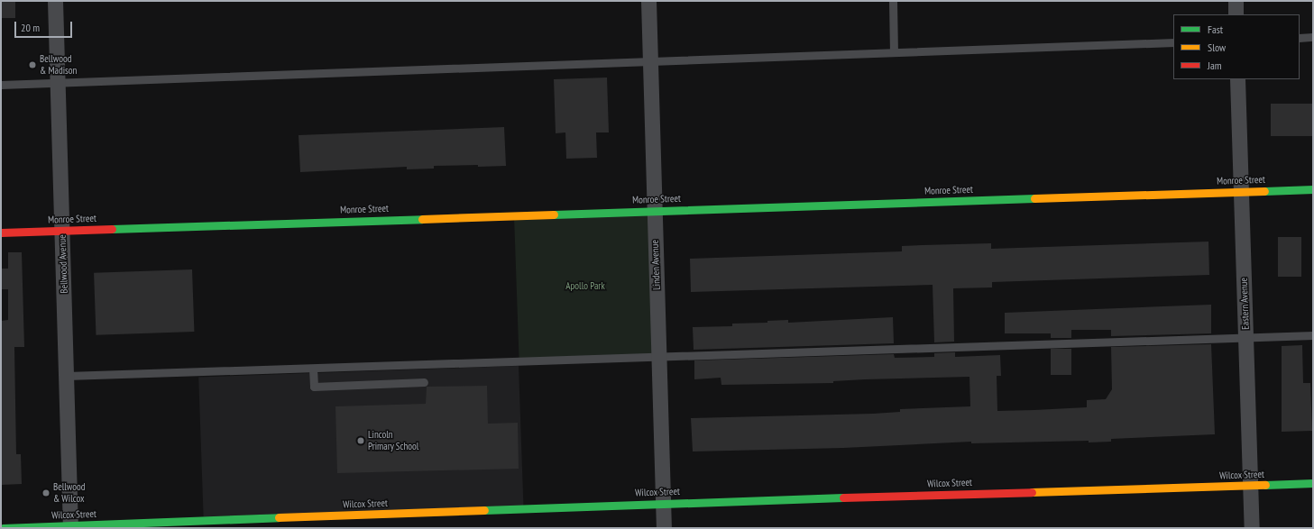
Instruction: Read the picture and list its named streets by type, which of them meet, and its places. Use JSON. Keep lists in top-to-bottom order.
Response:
{
  "streets": {
    "street": [
      "Monroe Street",
      "Bellwood Avenue",
      "Linden Avenue",
      "Eastern Avenue",
      "Wilcox Street"
    ]
  },
  "crossings": [
    ["Monroe Street", "Bellwood Avenue"],
    ["Monroe Street", "Linden Avenue"],
    ["Monroe Street", "Eastern Avenue"],
    ["Bellwood Avenue", "Wilcox Street"],
    ["Linden Avenue", "Wilcox Street"],
    ["Eastern Avenue", "Wilcox Street"]
  ],
  "parks": ["Apollo Park"],
  "places": ["Bellwood & Madison", "Lincoln Primary School", "Bellwood & Wilcox"],
  "legend": ["Fast", "Slow", "Jam"],
  "scale_bar": "20 m"
}
